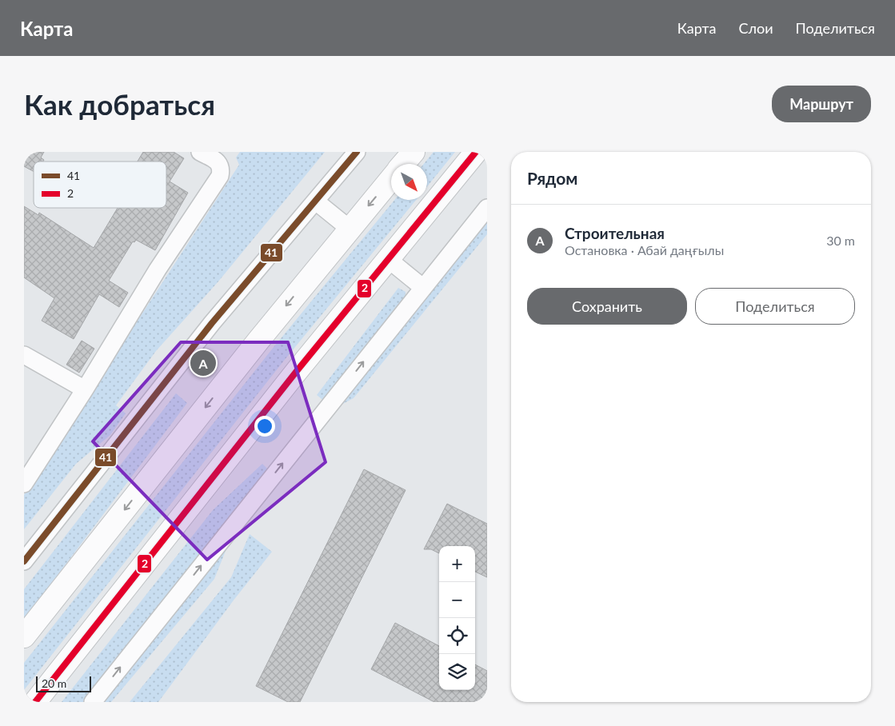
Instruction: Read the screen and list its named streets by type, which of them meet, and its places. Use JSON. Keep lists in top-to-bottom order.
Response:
{
  "lines": ["transit line 41", "transit line 2"],
  "legend": ["41", "2"],
  "scale_bar": "20 m",
  "north": "bottom right",
  "page": {
    "header": "Карта",
    "nav": ["Карта", "Слои", "Поделиться"],
    "buttons": [
      "Маршрут",
      ["Сохранить", "Поделиться"]
    ],
    "title": "Как добраться",
    "heading": "Рядом",
    "list": [
      {
        "mark": "A",
        "name": "Строительная",
        "note": "Остановка · Абай даңғылы",
        "value": "30 m"
      }
    ],
    "pins": "A",
    "map_buttons": ["+", "−"],
    "scale": "20 m"
  }
}
